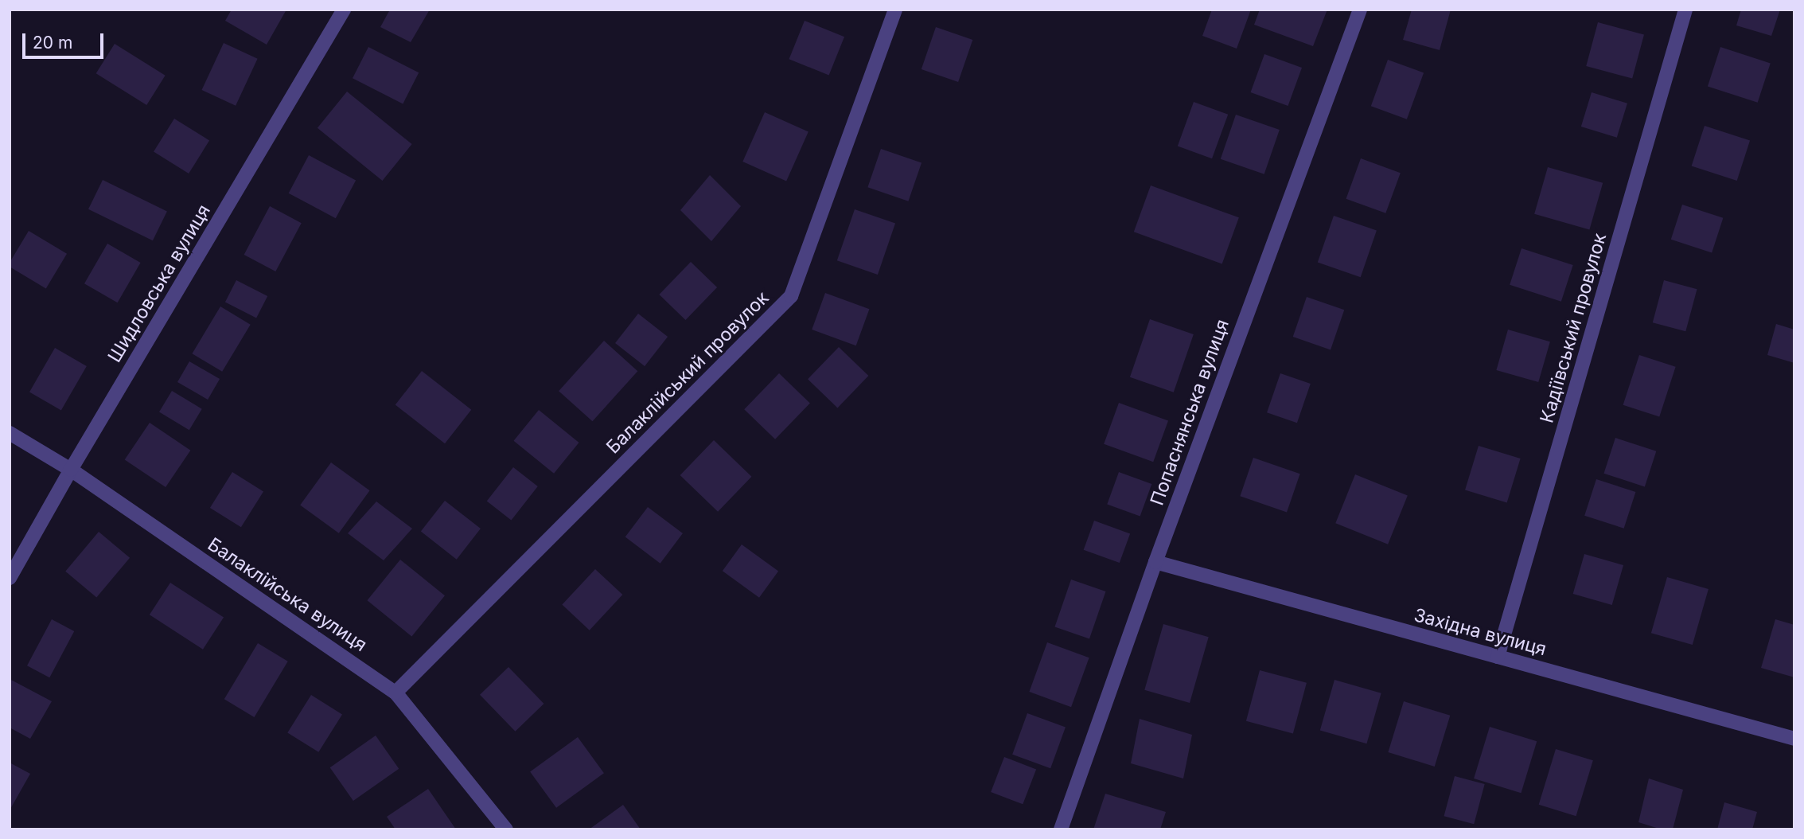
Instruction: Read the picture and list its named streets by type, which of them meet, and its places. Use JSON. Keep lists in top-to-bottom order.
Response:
{
  "streets": {
    "street": [
      "Шидловська вулиця",
      "Кадіївський провулок",
      "Балаклійський провулок",
      "Попаснянська вулиця",
      "Балаклійська вулиця",
      "Західна вулиця"
    ]
  },
  "crossings": [
    ["Шидловська вулиця", "Балаклійська вулиця"],
    ["Кадіївський провулок", "Західна вулиця"],
    ["Балаклійський провулок", "Балаклійська вулиця"],
    ["Попаснянська вулиця", "Західна вулиця"]
  ],
  "scale_bar": "20 m"
}
